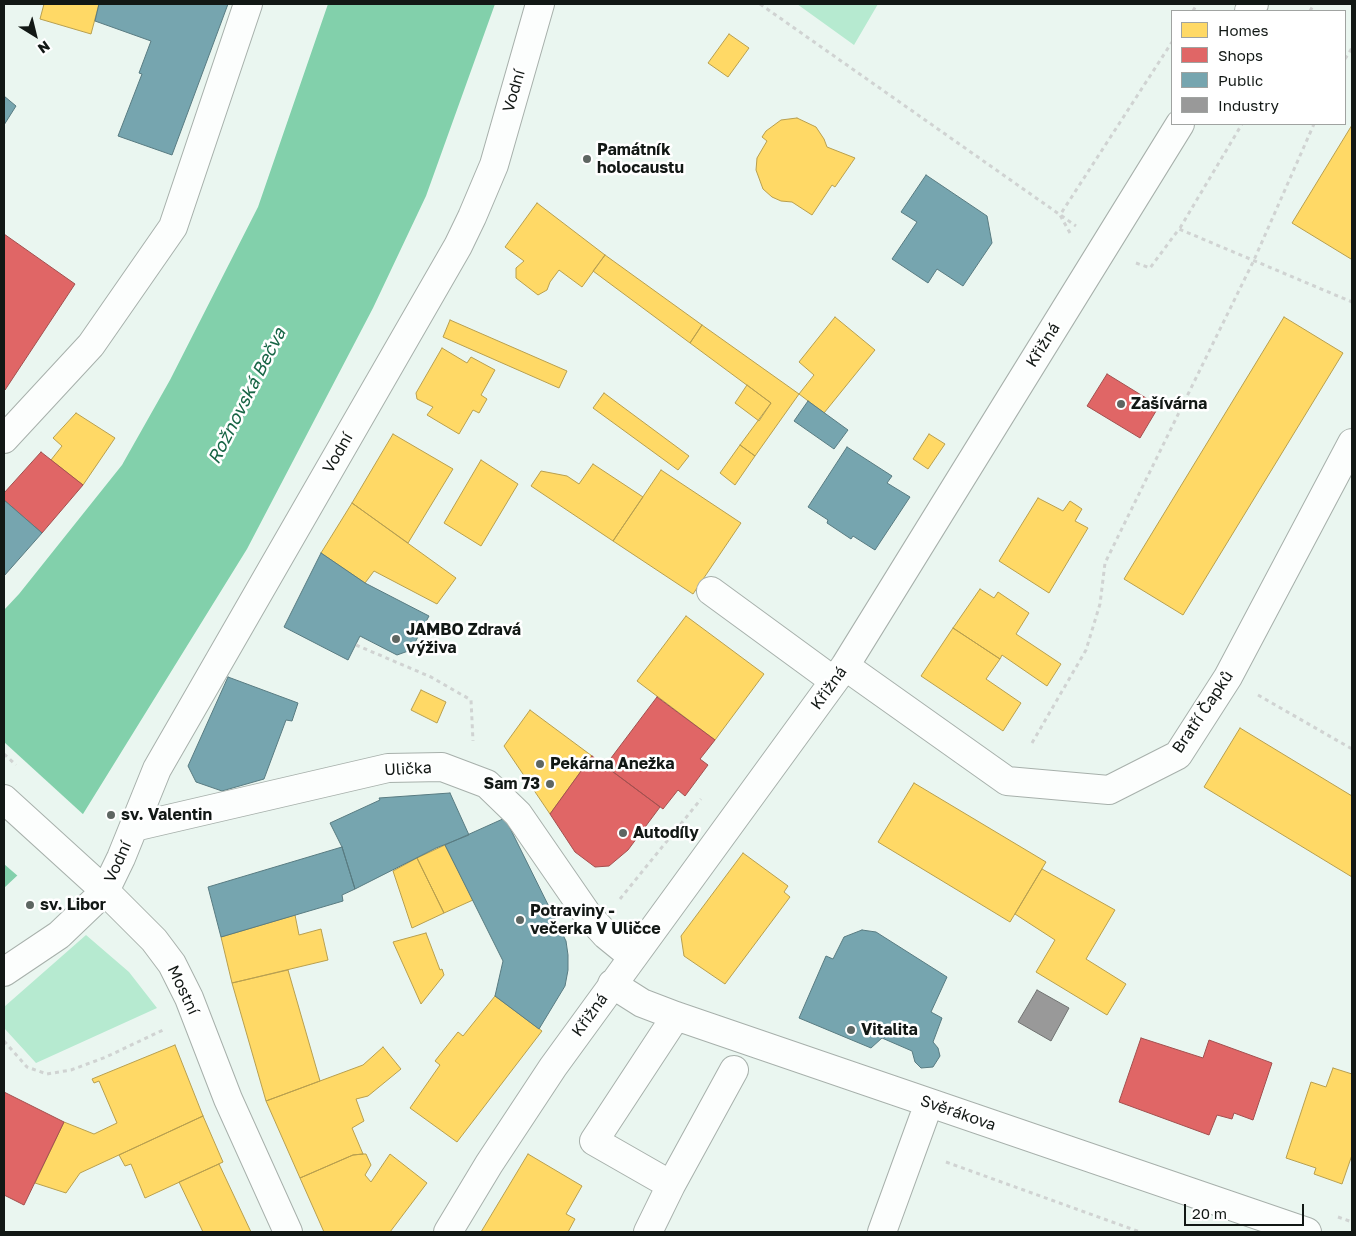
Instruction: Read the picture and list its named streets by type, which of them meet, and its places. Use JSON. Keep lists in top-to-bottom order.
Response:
{
  "streets": {
    "street": [
      "Vodní",
      "Křižná",
      "Bratří Čapků",
      "Ulička",
      "Mostní",
      "Svěrákova"
    ]
  },
  "crossings": [
    ["Vodní", "Ulička"],
    ["Vodní", "Mostní"],
    ["Křižná", "Bratří Čapků"],
    ["Křižná", "Ulička"],
    ["Křižná", "Svěrákova"]
  ],
  "water": ["Rožnovská Bečva"],
  "places": [
    "Památník holocaustu",
    "Zašívárna",
    "JAMBO Zdravá výživa",
    "Pekárna Anežka",
    "Sam 73",
    "sv. Valentin",
    "Autodíly",
    "sv. Libor",
    "Potraviny - večerka V Uličce",
    "Vitalita"
  ],
  "legend": [
    "Homes",
    "Shops",
    "Public",
    "Industry"
  ],
  "scale_bar": "20 m",
  "north": "bottom right"
}
